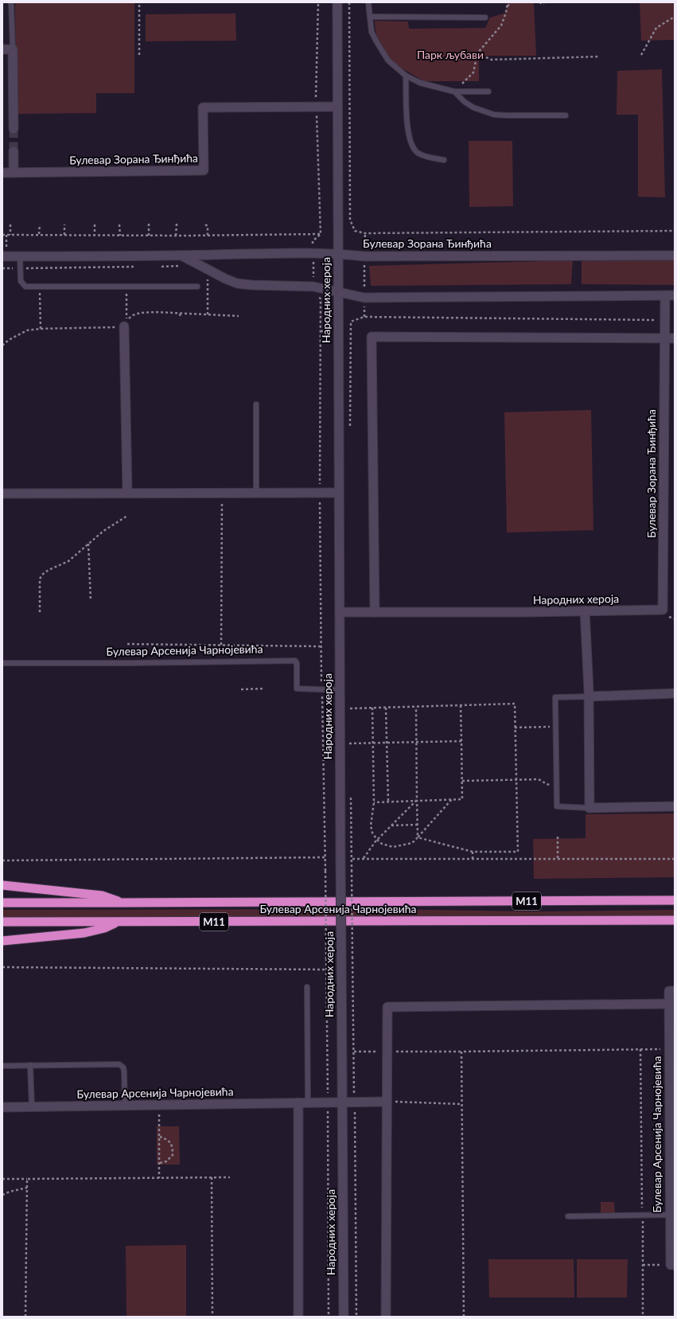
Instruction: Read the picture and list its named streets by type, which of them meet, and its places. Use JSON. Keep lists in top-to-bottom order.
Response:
{
  "streets": {
    "highway": ["Булевар Арсенија Чарнојевића", "M11"],
    "street": ["Булевар Зорана Ђинђића", "Народних хероја"]
  },
  "crossings": [
    ["Булевар Зорана Ђинђића", "Народних хероја"],
    ["Народних хероја", "Булевар Арсенија Чарнојевића"]
  ],
  "parks": ["Парк љубави"]
}
